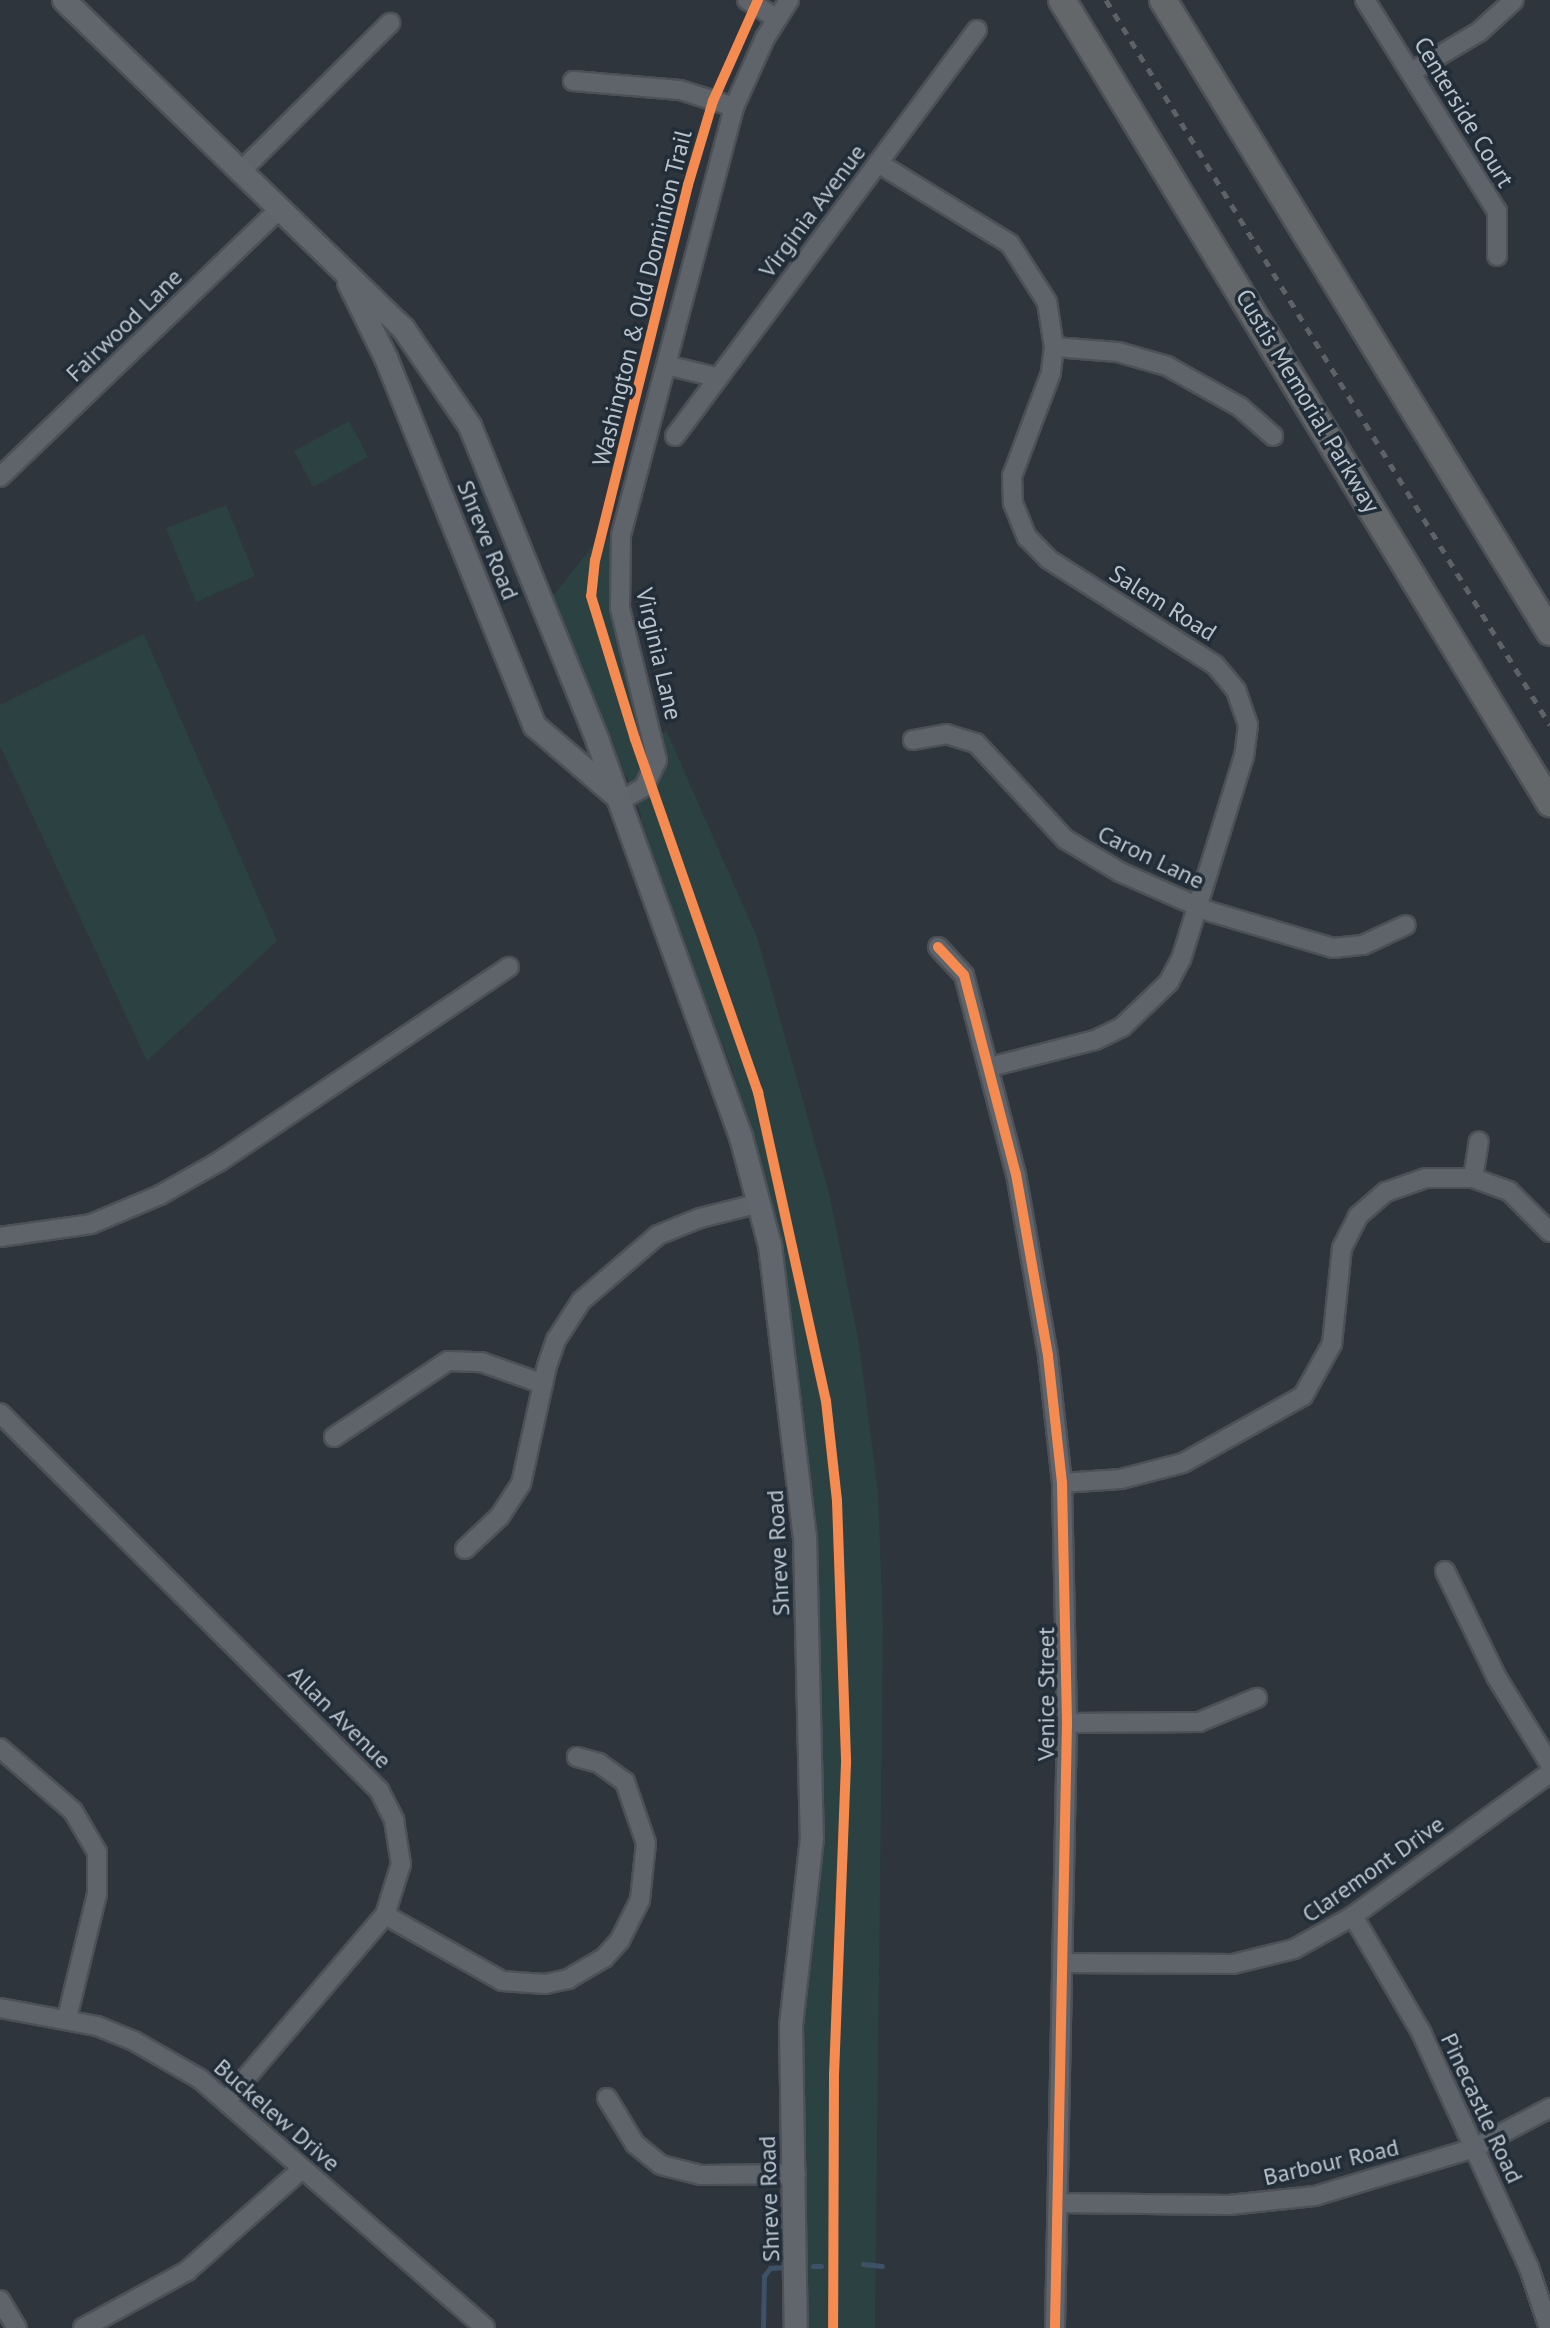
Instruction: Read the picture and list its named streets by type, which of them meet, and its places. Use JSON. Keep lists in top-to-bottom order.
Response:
{
  "streets": {
    "highway": ["Custis Memorial Parkway"],
    "main road": ["Shreve Road"],
    "street": [
      "Centerside Court",
      "Virginia Avenue",
      "Fairwood Lane",
      "Salem Road",
      "Virginia Lane",
      "Caron Lane",
      "Venice Street",
      "Allan Avenue",
      "Claremont Drive",
      "Pinecastle Road",
      "Buckelew Drive",
      "Barbour Road"
    ],
    "cycle path": ["Washington & Old Dominion Trail"]
  },
  "crossings": [
    ["Virginia Avenue", "Salem Road"],
    ["Fairwood Lane", "Shreve Road"],
    ["Shreve Road", "Virginia Lane"],
    ["Salem Road", "Caron Lane"],
    ["Salem Road", "Venice Street"],
    ["Venice Street", "Claremont Drive"],
    ["Venice Street", "Barbour Road"],
    ["Allan Avenue", "Buckelew Drive"],
    ["Claremont Drive", "Pinecastle Road"],
    ["Pinecastle Road", "Barbour Road"]
  ]
}
